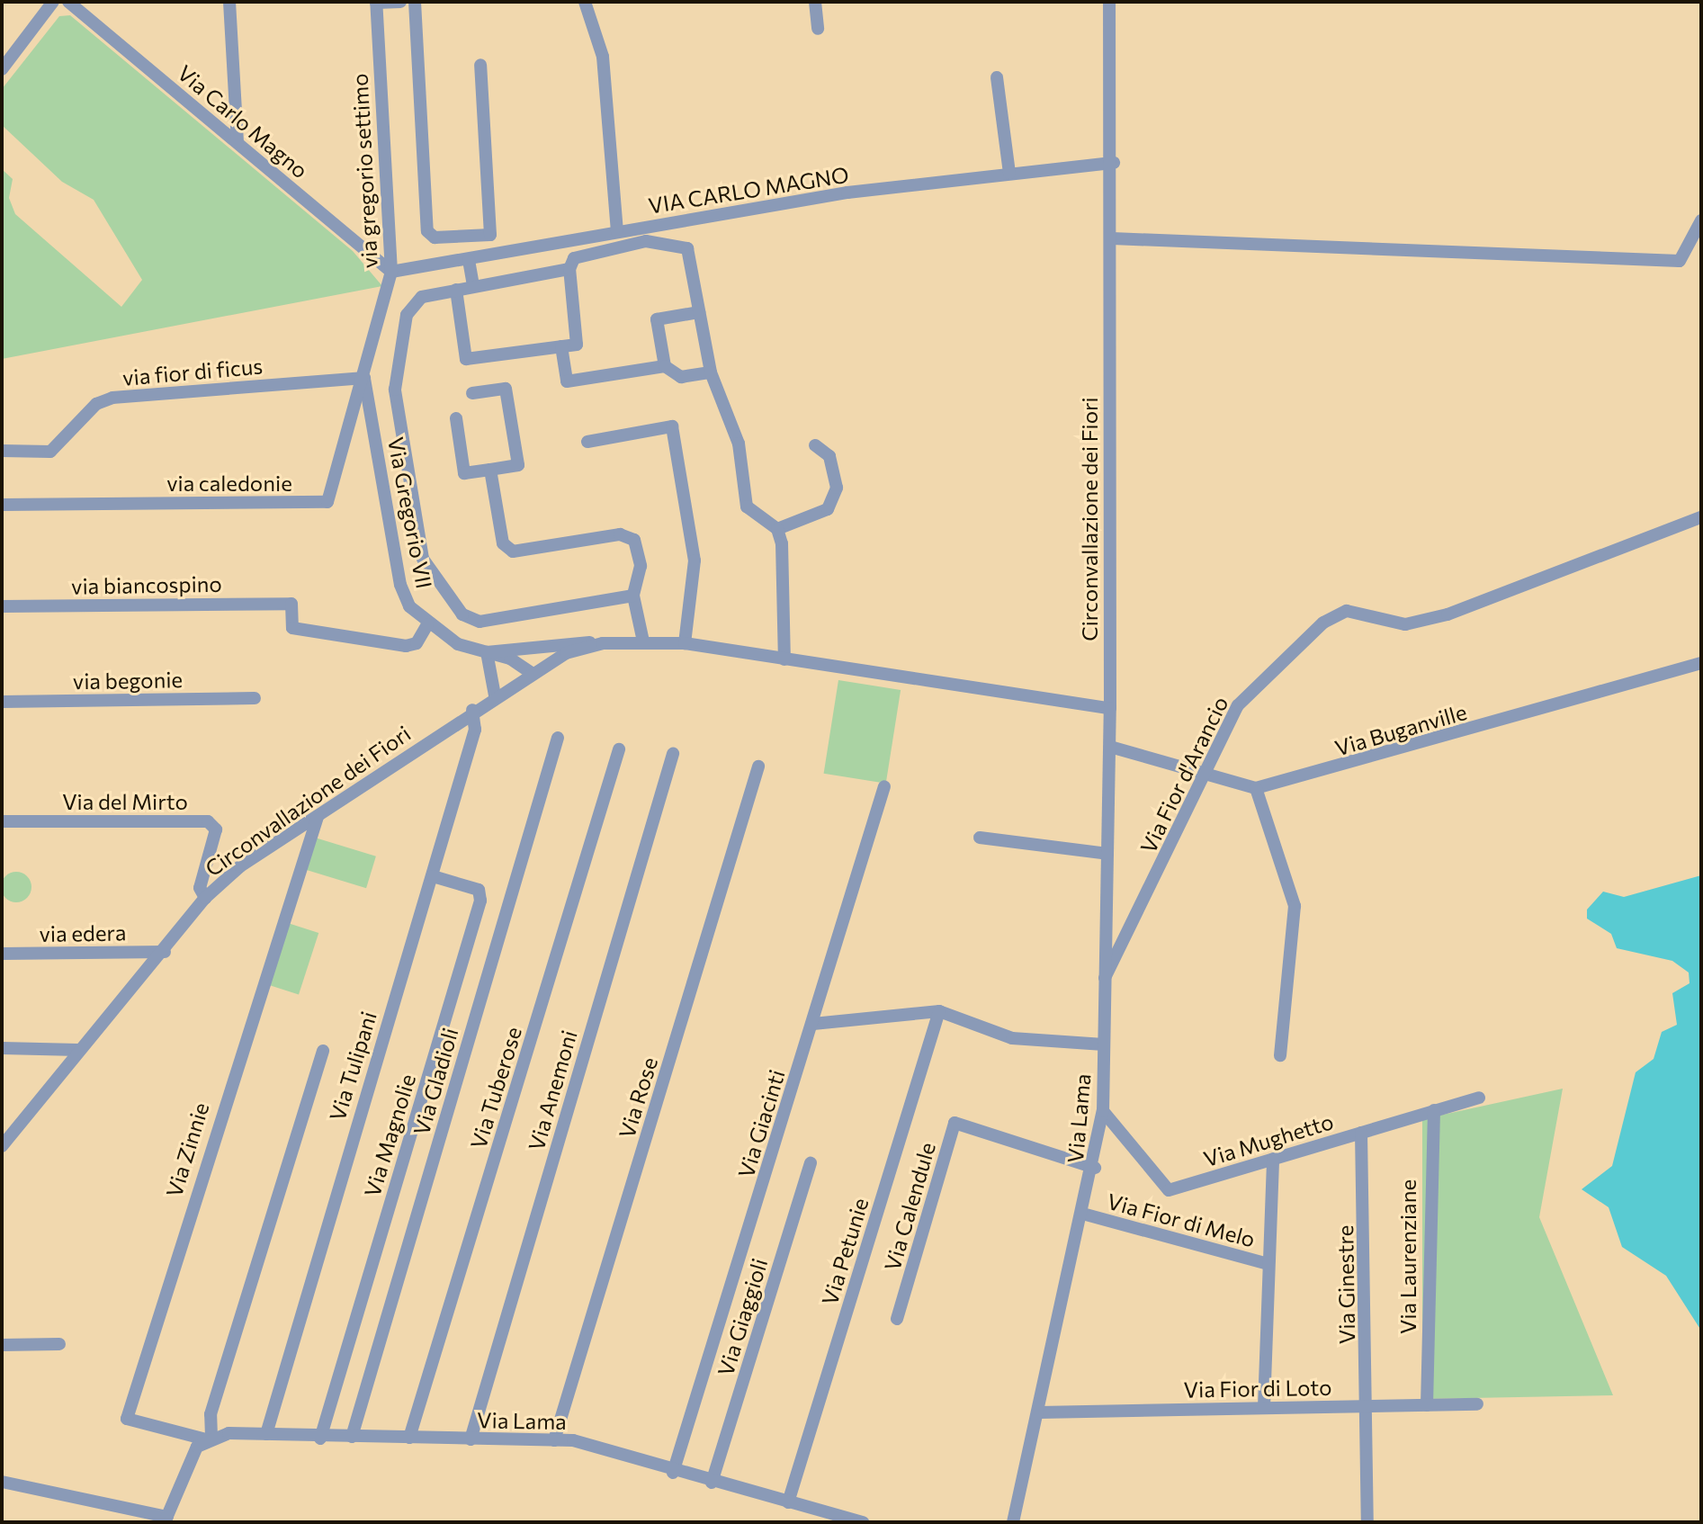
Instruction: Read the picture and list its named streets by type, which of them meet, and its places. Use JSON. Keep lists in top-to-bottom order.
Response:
{
  "streets": {
    "street": [
      "Via Carlo Magno",
      "via gregorio settimo",
      "VIA CARLO MAGNO",
      "via fior di ficus",
      "via caledonie",
      "Via Gregorio VII",
      "Circonvallazione dei Fiori",
      "via biancospino",
      "via begonie",
      "Via Buganville",
      "Via Fior d'Arancio",
      "Via del Mirto",
      "via edera",
      "Via Tulipani",
      "Via Gladioli",
      "Via Tuberose",
      "Via Anemoni",
      "Via Rose",
      "Via Lama",
      "Via Giacinti",
      "Via Magnolie",
      "Via Mughetto",
      "Via Zinnie",
      "Via Calendule",
      "Via Fior di Melo",
      "Via Petunie",
      "Via Laurenziane",
      "Via Ginestre",
      "Via Giaggioli",
      "Via Fior di Loto"
    ]
  },
  "crossings": [
    ["Via Carlo Magno", "via gregorio settimo"],
    ["Via Carlo Magno", "VIA CARLO MAGNO"],
    ["via gregorio settimo", "VIA CARLO MAGNO"],
    ["via gregorio settimo", "via fior di ficus"],
    ["via gregorio settimo", "via caledonie"],
    ["via gregorio settimo", "Via Gregorio VII"],
    ["VIA CARLO MAGNO", "Circonvallazione dei Fiori"],
    ["via fior di ficus", "via caledonie"],
    ["via fior di ficus", "Via Gregorio VII"],
    ["via caledonie", "Via Gregorio VII"],
    ["Via Gregorio VII", "via biancospino"],
    ["Circonvallazione dei Fiori", "Via del Mirto"],
    ["Circonvallazione dei Fiori", "via edera"],
    ["Circonvallazione dei Fiori", "Via Tulipani"],
    ["Circonvallazione dei Fiori", "Via Lama"],
    ["Circonvallazione dei Fiori", "Via Zinnie"],
    ["Via Fior d'Arancio", "Via Lama"],
    ["Via Tulipani", "Via Lama"],
    ["Via Tulipani", "Via Magnolie"],
    ["Via Gladioli", "Via Lama"],
    ["Via Tuberose", "Via Lama"],
    ["Via Anemoni", "Via Lama"],
    ["Via Rose", "Via Lama"],
    ["Via Lama", "Via Giacinti"],
    ["Via Lama", "Via Magnolie"],
    ["Via Lama", "Via Mughetto"],
    ["Via Lama", "Via Zinnie"],
    ["Via Lama", "Via Calendule"],
    ["Via Lama", "Via Fior di Melo"],
    ["Via Lama", "Via Petunie"],
    ["Via Lama", "Via Giaggioli"],
    ["Via Lama", "Via Fior di Loto"],
    ["Via Mughetto", "Via Laurenziane"],
    ["Via Mughetto", "Via Ginestre"],
    ["Via Laurenziane", "Via Fior di Loto"],
    ["Via Ginestre", "Via Fior di Loto"]
  ]
}
